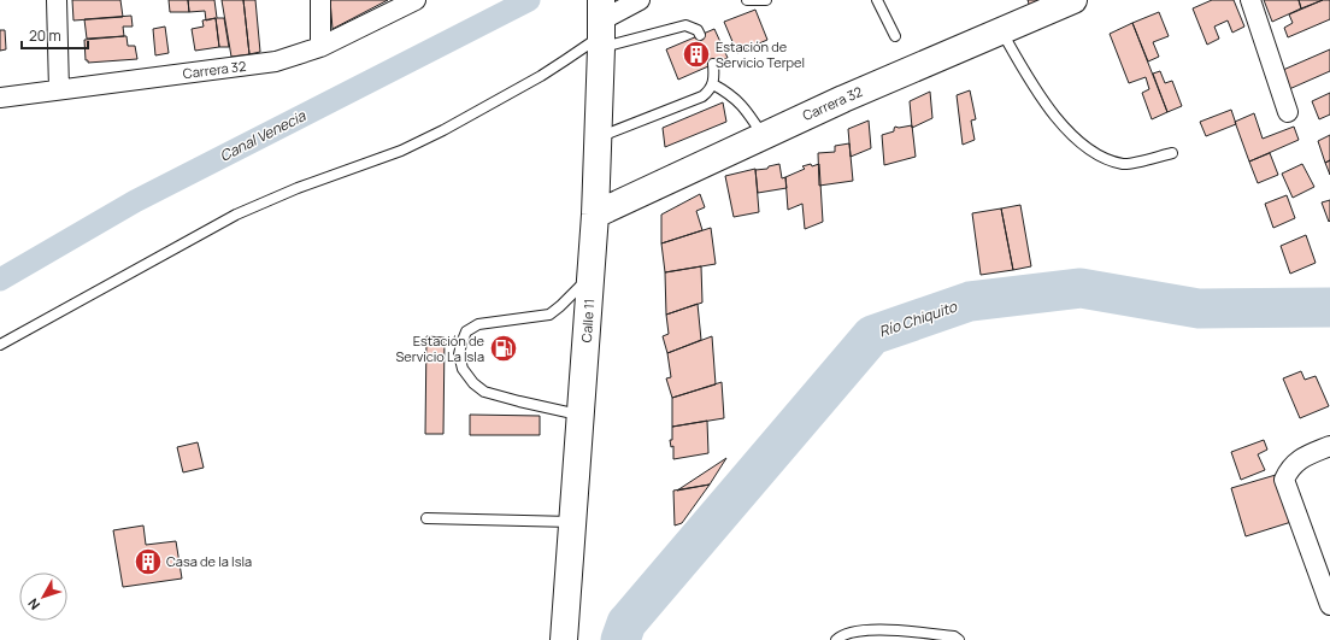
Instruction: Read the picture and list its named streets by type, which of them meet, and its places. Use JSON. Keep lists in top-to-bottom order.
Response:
{
  "streets": {
    "main road": ["Carrera 32", "Calle 11"]
  },
  "crossings": [
    ["Carrera 32", "Calle 11"]
  ],
  "water": ["Canal Venecia", "Río Chiquito"],
  "places": {
    "building": ["Estación de Servicio Terpel", "Casa de la Isla"],
    "fuel station": ["Estación de Servicio La Isla"]
  },
  "scale_bar": "20 m",
  "north": "bottom left"
}
